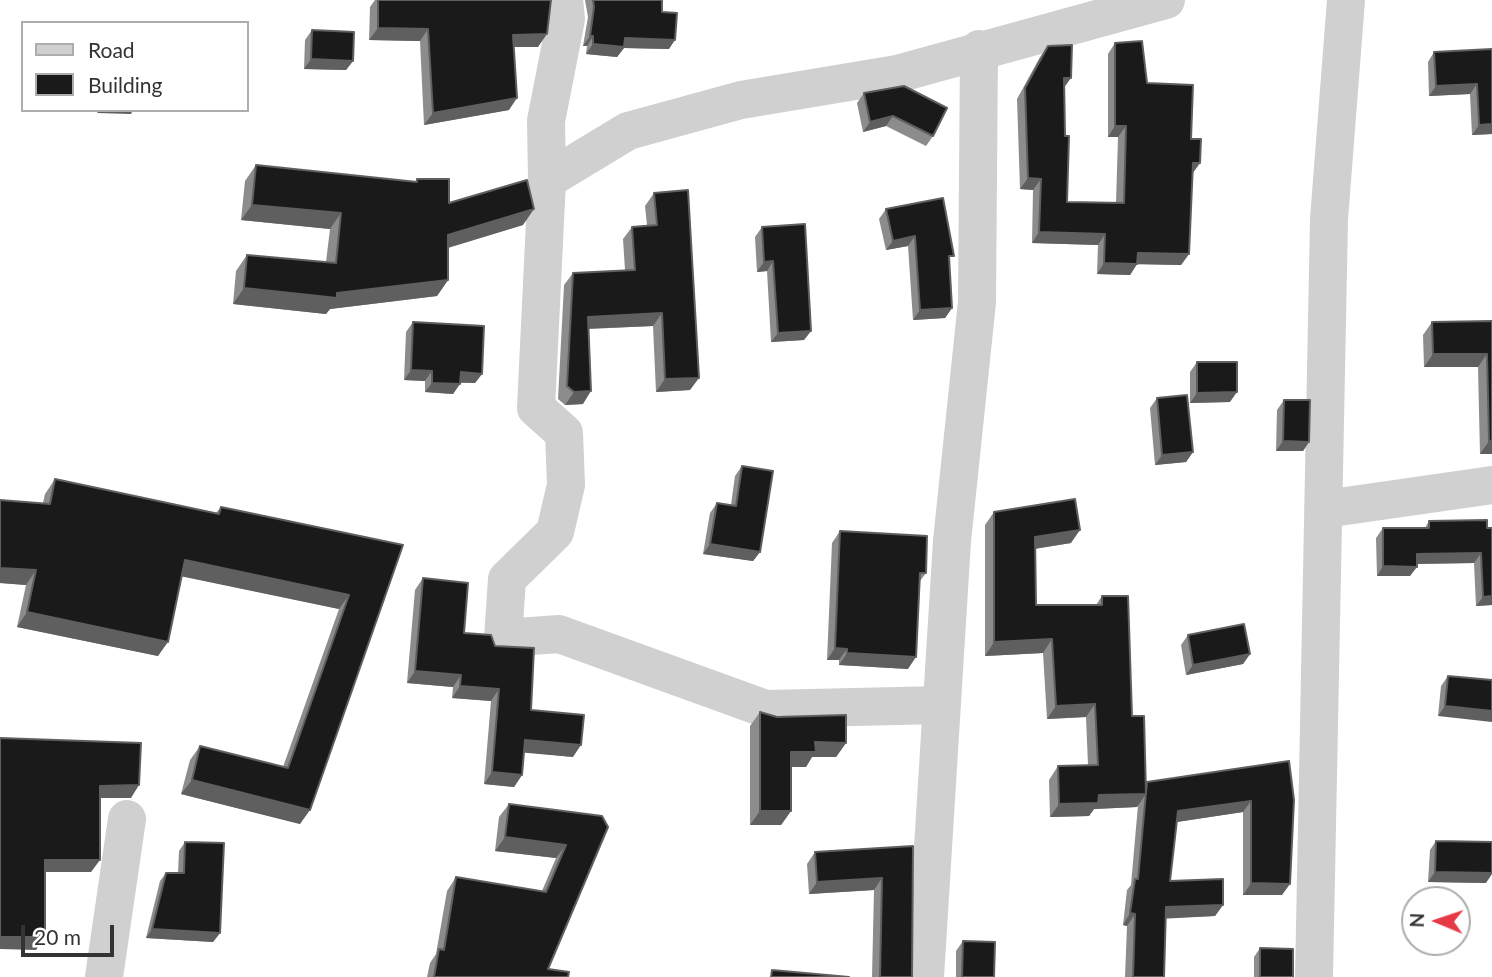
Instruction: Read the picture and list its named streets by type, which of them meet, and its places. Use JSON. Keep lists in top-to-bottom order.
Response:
{
  "legend": ["Road", "Building"],
  "scale_bar": "20 m",
  "north": "left"
}
